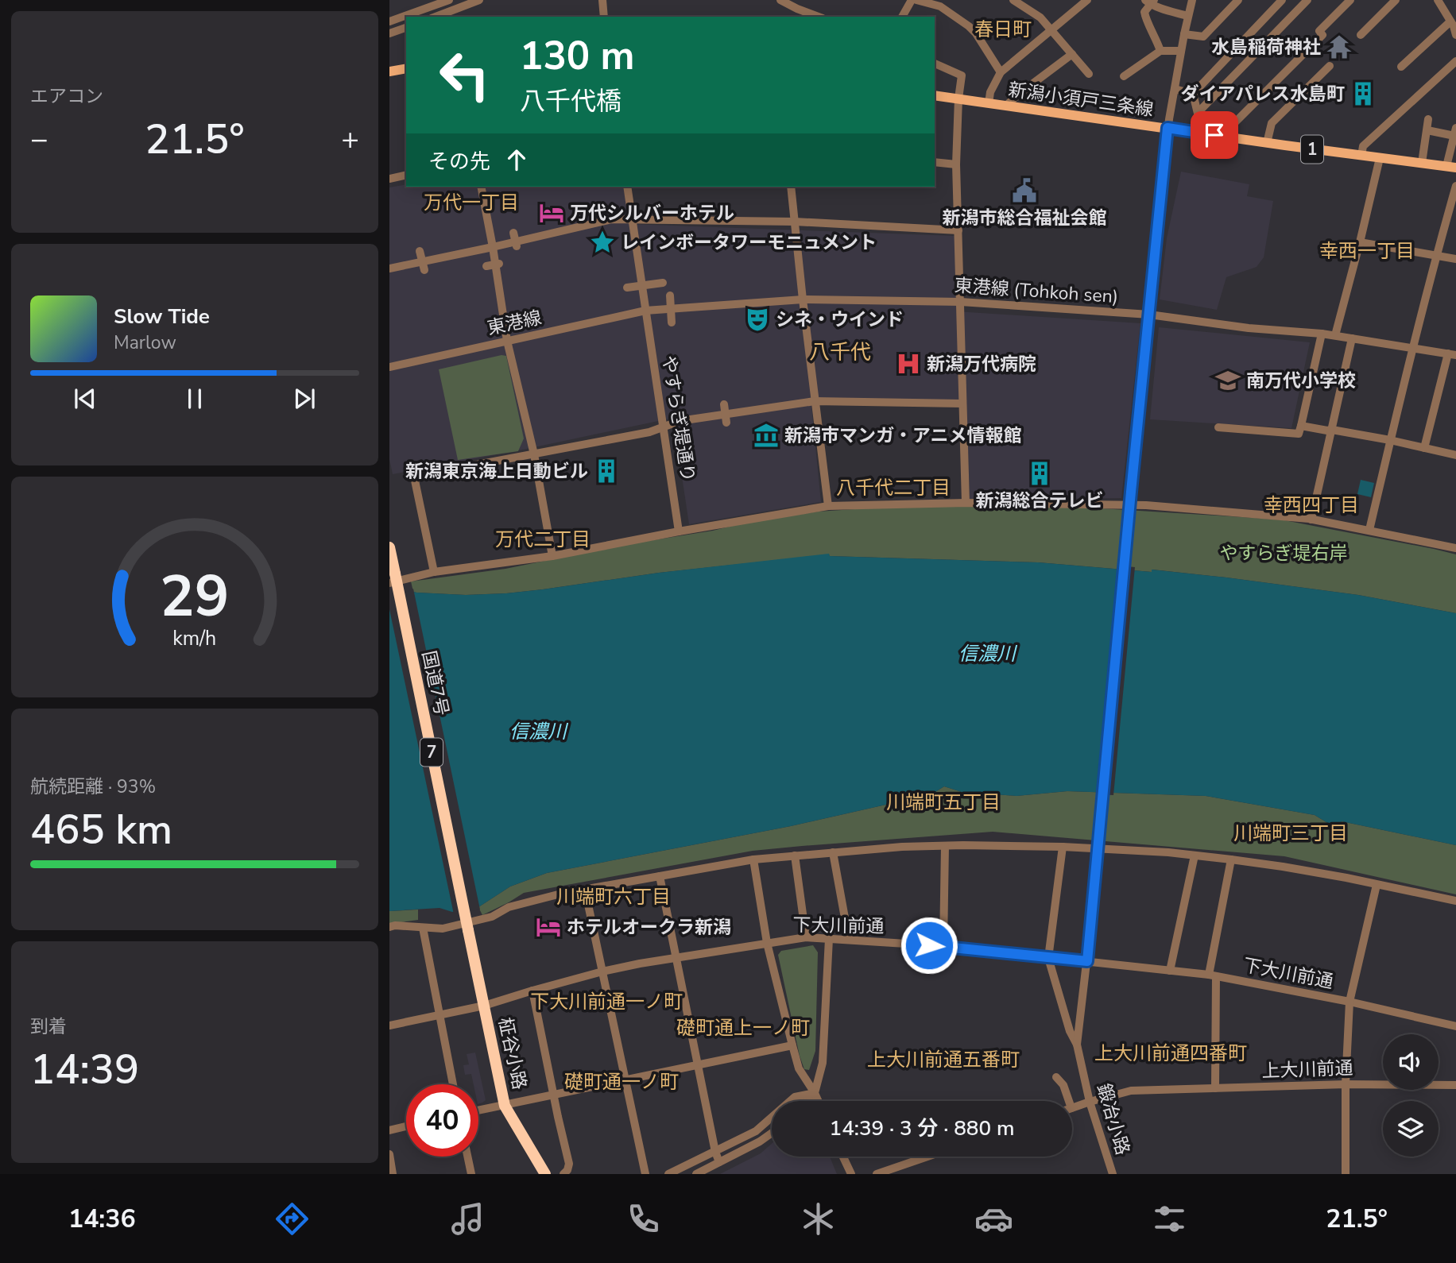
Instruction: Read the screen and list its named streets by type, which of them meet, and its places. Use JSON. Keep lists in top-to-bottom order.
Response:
{
  "streets": {
    "highway": ["国道7号", "7", "柾谷小路"],
    "main road": ["新潟小須戸三条線", "1"],
    "street": [
      "東港線 (Tohkoh sen)",
      "東港線",
      "やすらぎ堤通り",
      "下大川前通",
      "上大川前通",
      "鍛冶小路"
    ]
  },
  "crossings": [
    ["新潟小須戸三条線", "鍛冶小路"],
    ["東港線 (Tohkoh sen)", "東港線"],
    ["東港線 (Tohkoh sen)", "やすらぎ堤通り"],
    ["東港線 (Tohkoh sen)", "鍛冶小路"],
    ["東港線", "やすらぎ堤通り"],
    ["国道7号", "7"],
    ["国道7号", "柾谷小路"],
    ["下大川前通", "柾谷小路"],
    ["下大川前通", "鍛冶小路"],
    ["上大川前通", "鍛冶小路"]
  ],
  "districts": [
    "春日町",
    "万代一丁目",
    "幸西一丁目",
    "八千代",
    "八千代二丁目",
    "幸西四丁目",
    "万代二丁目",
    "川端町五丁目",
    "川端町三丁目",
    "川端町六丁目",
    "下大川前通一ノ町",
    "礎町通上一ノ町",
    "上大川前通四番町",
    "上大川前通五番町",
    "礎町通一ノ町"
  ],
  "water": ["信濃川"],
  "parks": ["やすらぎ堤右岸"],
  "places": {
    "temple": ["水島稲荷神社"],
    "building": ["ダイアパレス水島町", "新潟東京海上日動ビル", "新潟総合テレビ"],
    "public building": ["新潟市総合福祉会館"],
    "hotel": ["万代シルバーホテル", "ホテルオークラ新潟"],
    "place": ["レインボータワーモニュメント"],
    "theatre": ["シネ・ウインド"],
    "hospital": ["新潟万代病院"],
    "school or university": ["南万代小学校"],
    "museum": ["新潟市マンガ・アニメ情報館"]
  },
  "page": {
    "tile": [
      "エアコン",
      ["航続距離 · 93%", "465 km"],
      ["到着", "14:39"]
    ],
    "turn": ["130 m", "八千代橋"],
    "heat": ["−", "21.5°", "+"],
    "then": "その先",
    "song": ["Slow Tide", "Marlow"],
    "limit": "40",
    "trip": "14:39 · 3 分 · 880 m",
    "tabs": ["14:36", "21.5°"],
    "gauge": ["29", "km/h"]
  }
}
